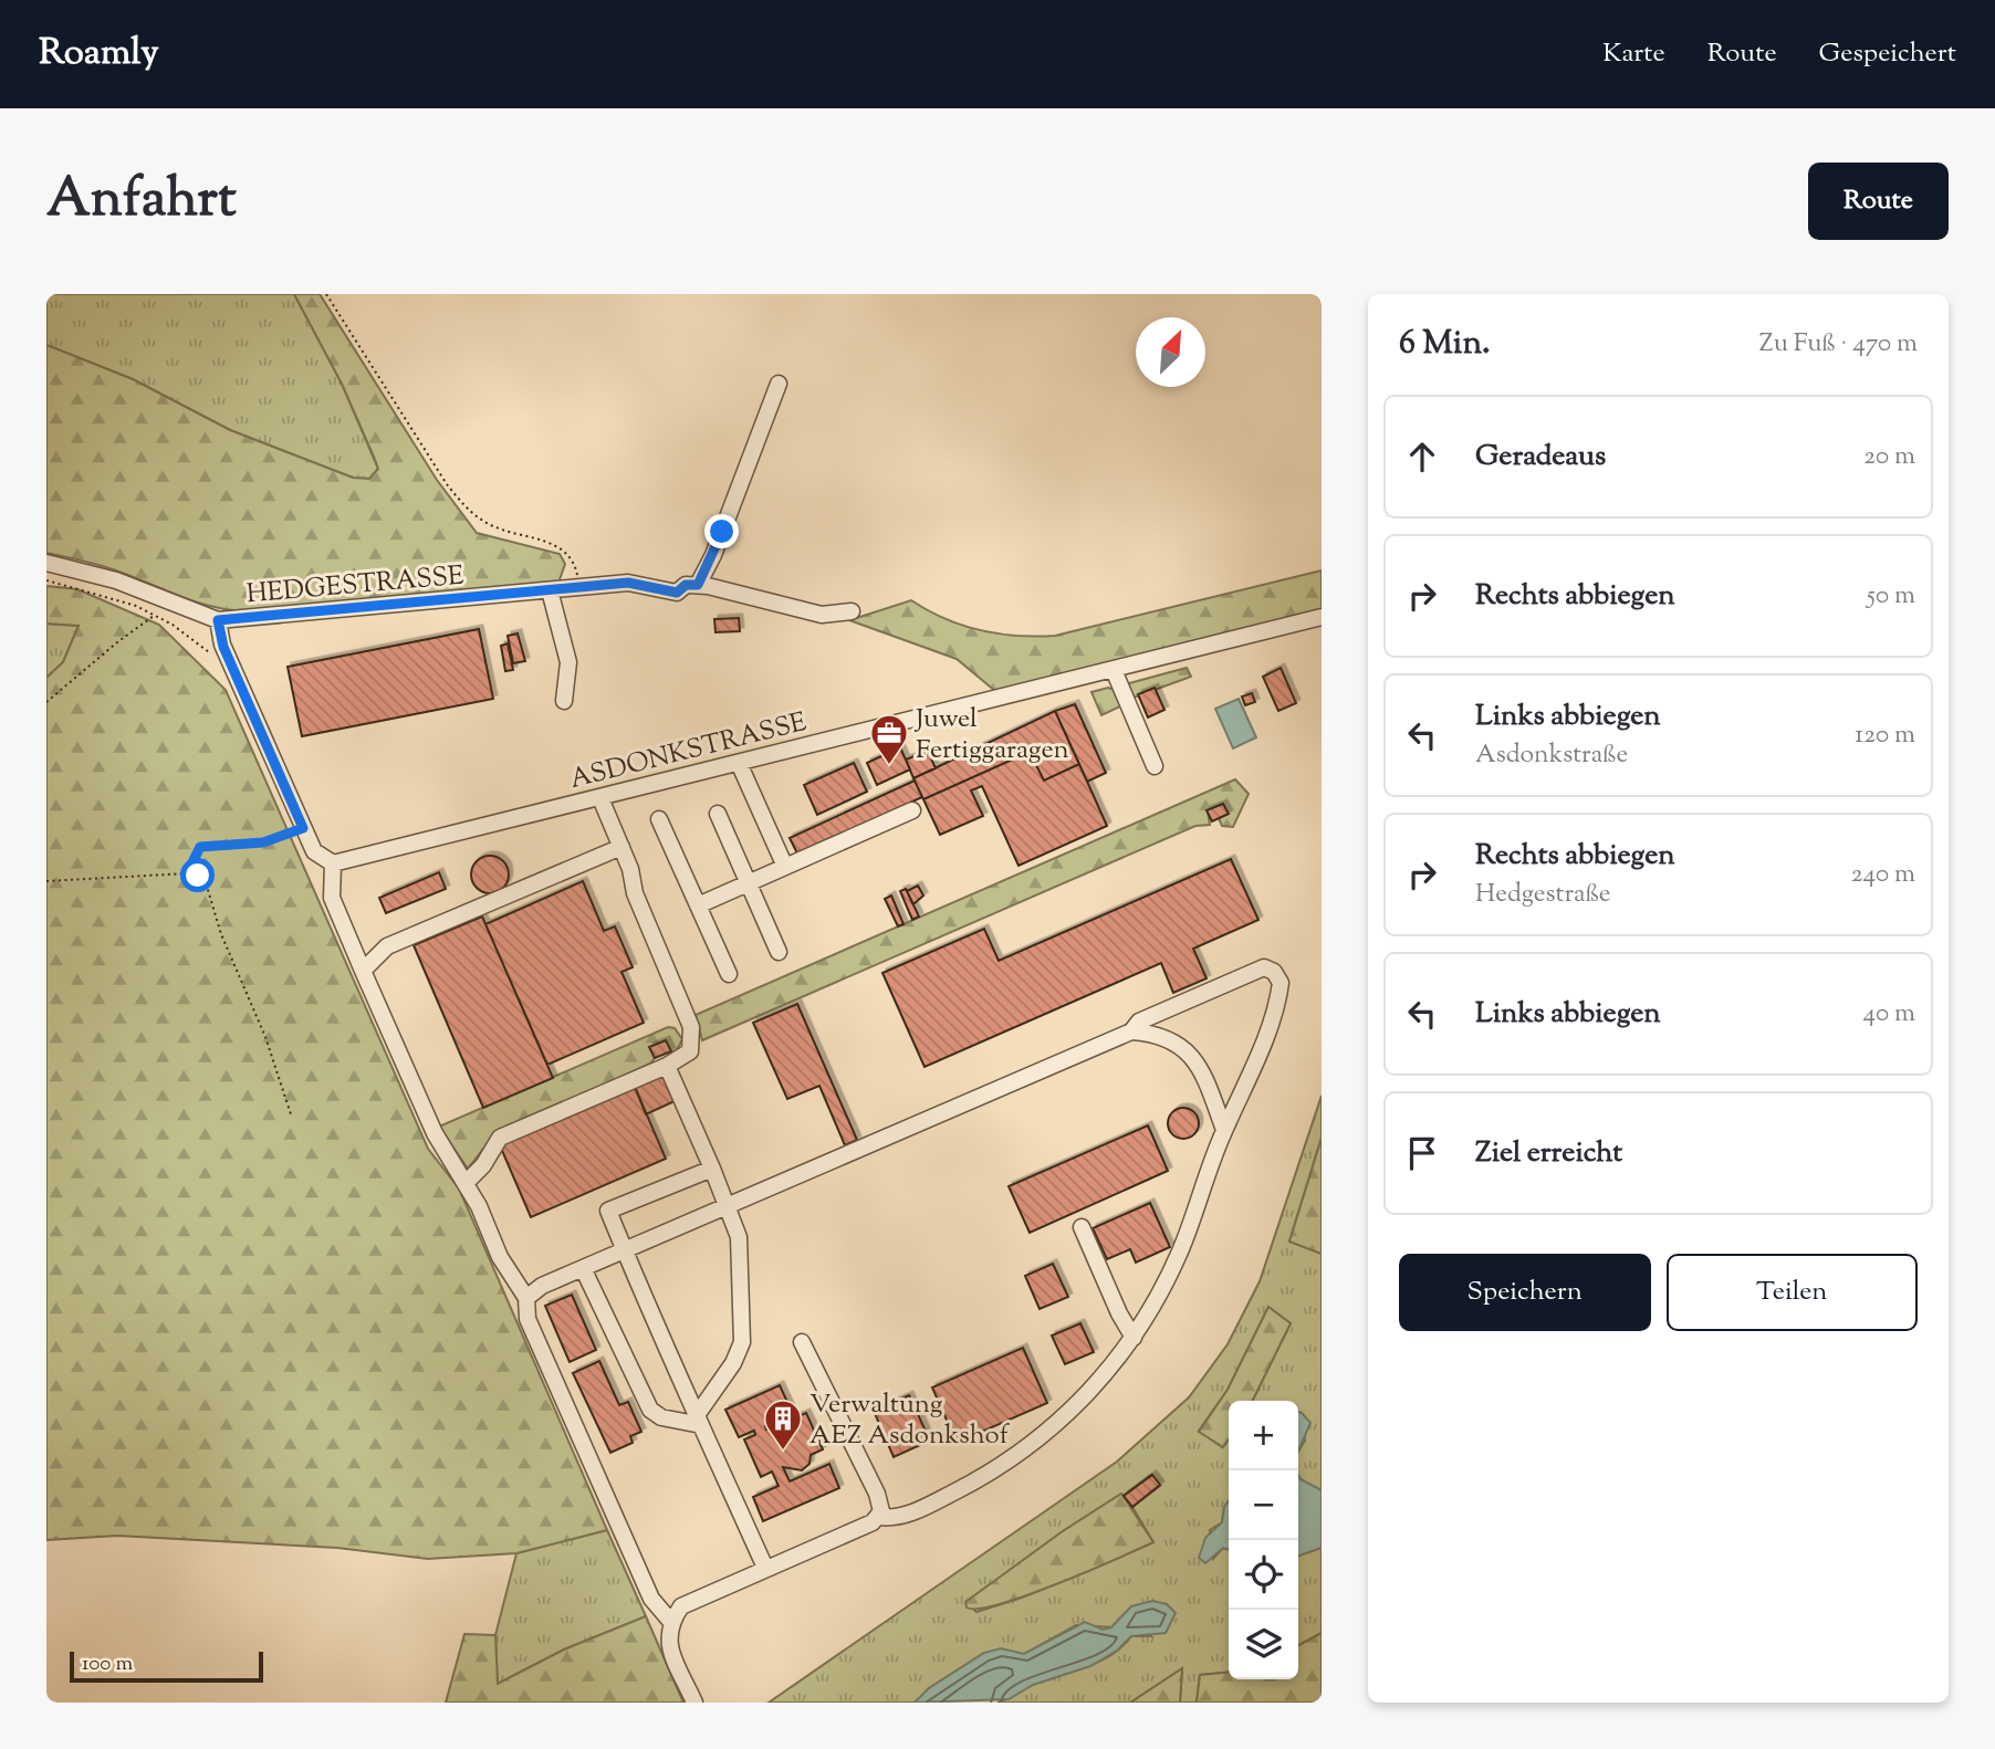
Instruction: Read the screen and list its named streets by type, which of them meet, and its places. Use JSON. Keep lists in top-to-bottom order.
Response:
{
  "streets": {
    "street": ["HEDGESTRASSE", "ASDONKSTRASSE"]
  },
  "places": {
    "office": ["Juwel Fertiggaragen"],
    "building": ["Verwaltung AEZ Asdonkshof"]
  },
  "scale_bar": "100 m",
  "north": "top right",
  "page": {
    "header": "Roamly",
    "nav": ["Karte", "Route", "Gespeichert"],
    "title": "Anfahrt",
    "buttons": [
      "Route",
      ["Speichern", "Teilen"]
    ],
    "heading": ["6 Min.", "Zu Fuß · 470 m"],
    "list": [
      ["Geradeaus", "20 m"],
      ["Rechts abbiegen", "50 m"],
      ["Links abbiegen", "Asdonkstraße", "120 m"],
      ["Rechts abbiegen", "Hedgestraße", "240 m"],
      ["Links abbiegen", "40 m"],
      "Ziel erreicht"
    ],
    "map_buttons": ["+", "−"],
    "scale": "100 m"
  }
}
